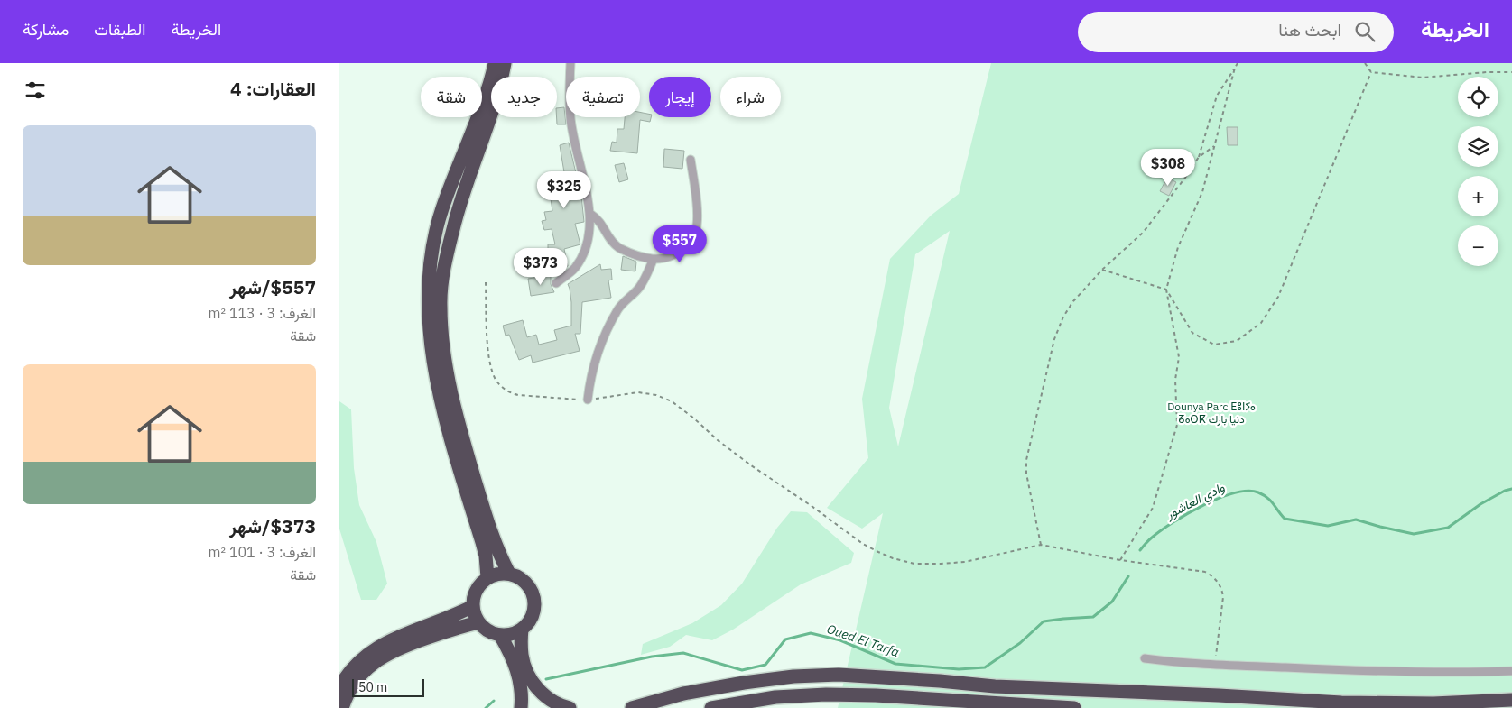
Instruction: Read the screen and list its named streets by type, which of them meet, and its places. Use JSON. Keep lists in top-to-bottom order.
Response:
{
  "water": ["وادي العاشور", "Oued El Tarfa"],
  "parks": ["Dounya Parc ⴹⵓⵏⵢⴰ ⵒⴰⵔⴽ دنيا بارك"],
  "scale_bar": "50 m",
  "page": {
    "header": "الخريطة",
    "search": "ابحث هنا",
    "nav": ["الخريطة", "الطبقات", "مشاركة"],
    "heading": "العقارات: 4",
    "map_buttons": ["+", "−"],
    "chip": [
      "شراء",
      "إيجار",
      "تصفية",
      "جديد",
      "شقة"
    ],
    "list": [
      {
        "name": "$557/شهر",
        "note": "الغرف: 3 · 113 m² · شقة"
      },
      {
        "name": "$373/شهر",
        "note": "الغرف: 3 · 101 m² · شقة"
      }
    ],
    "price": [
      "$308",
      "$325",
      "$557",
      "$373"
    ],
    "scale": "50 m"
  }
}
